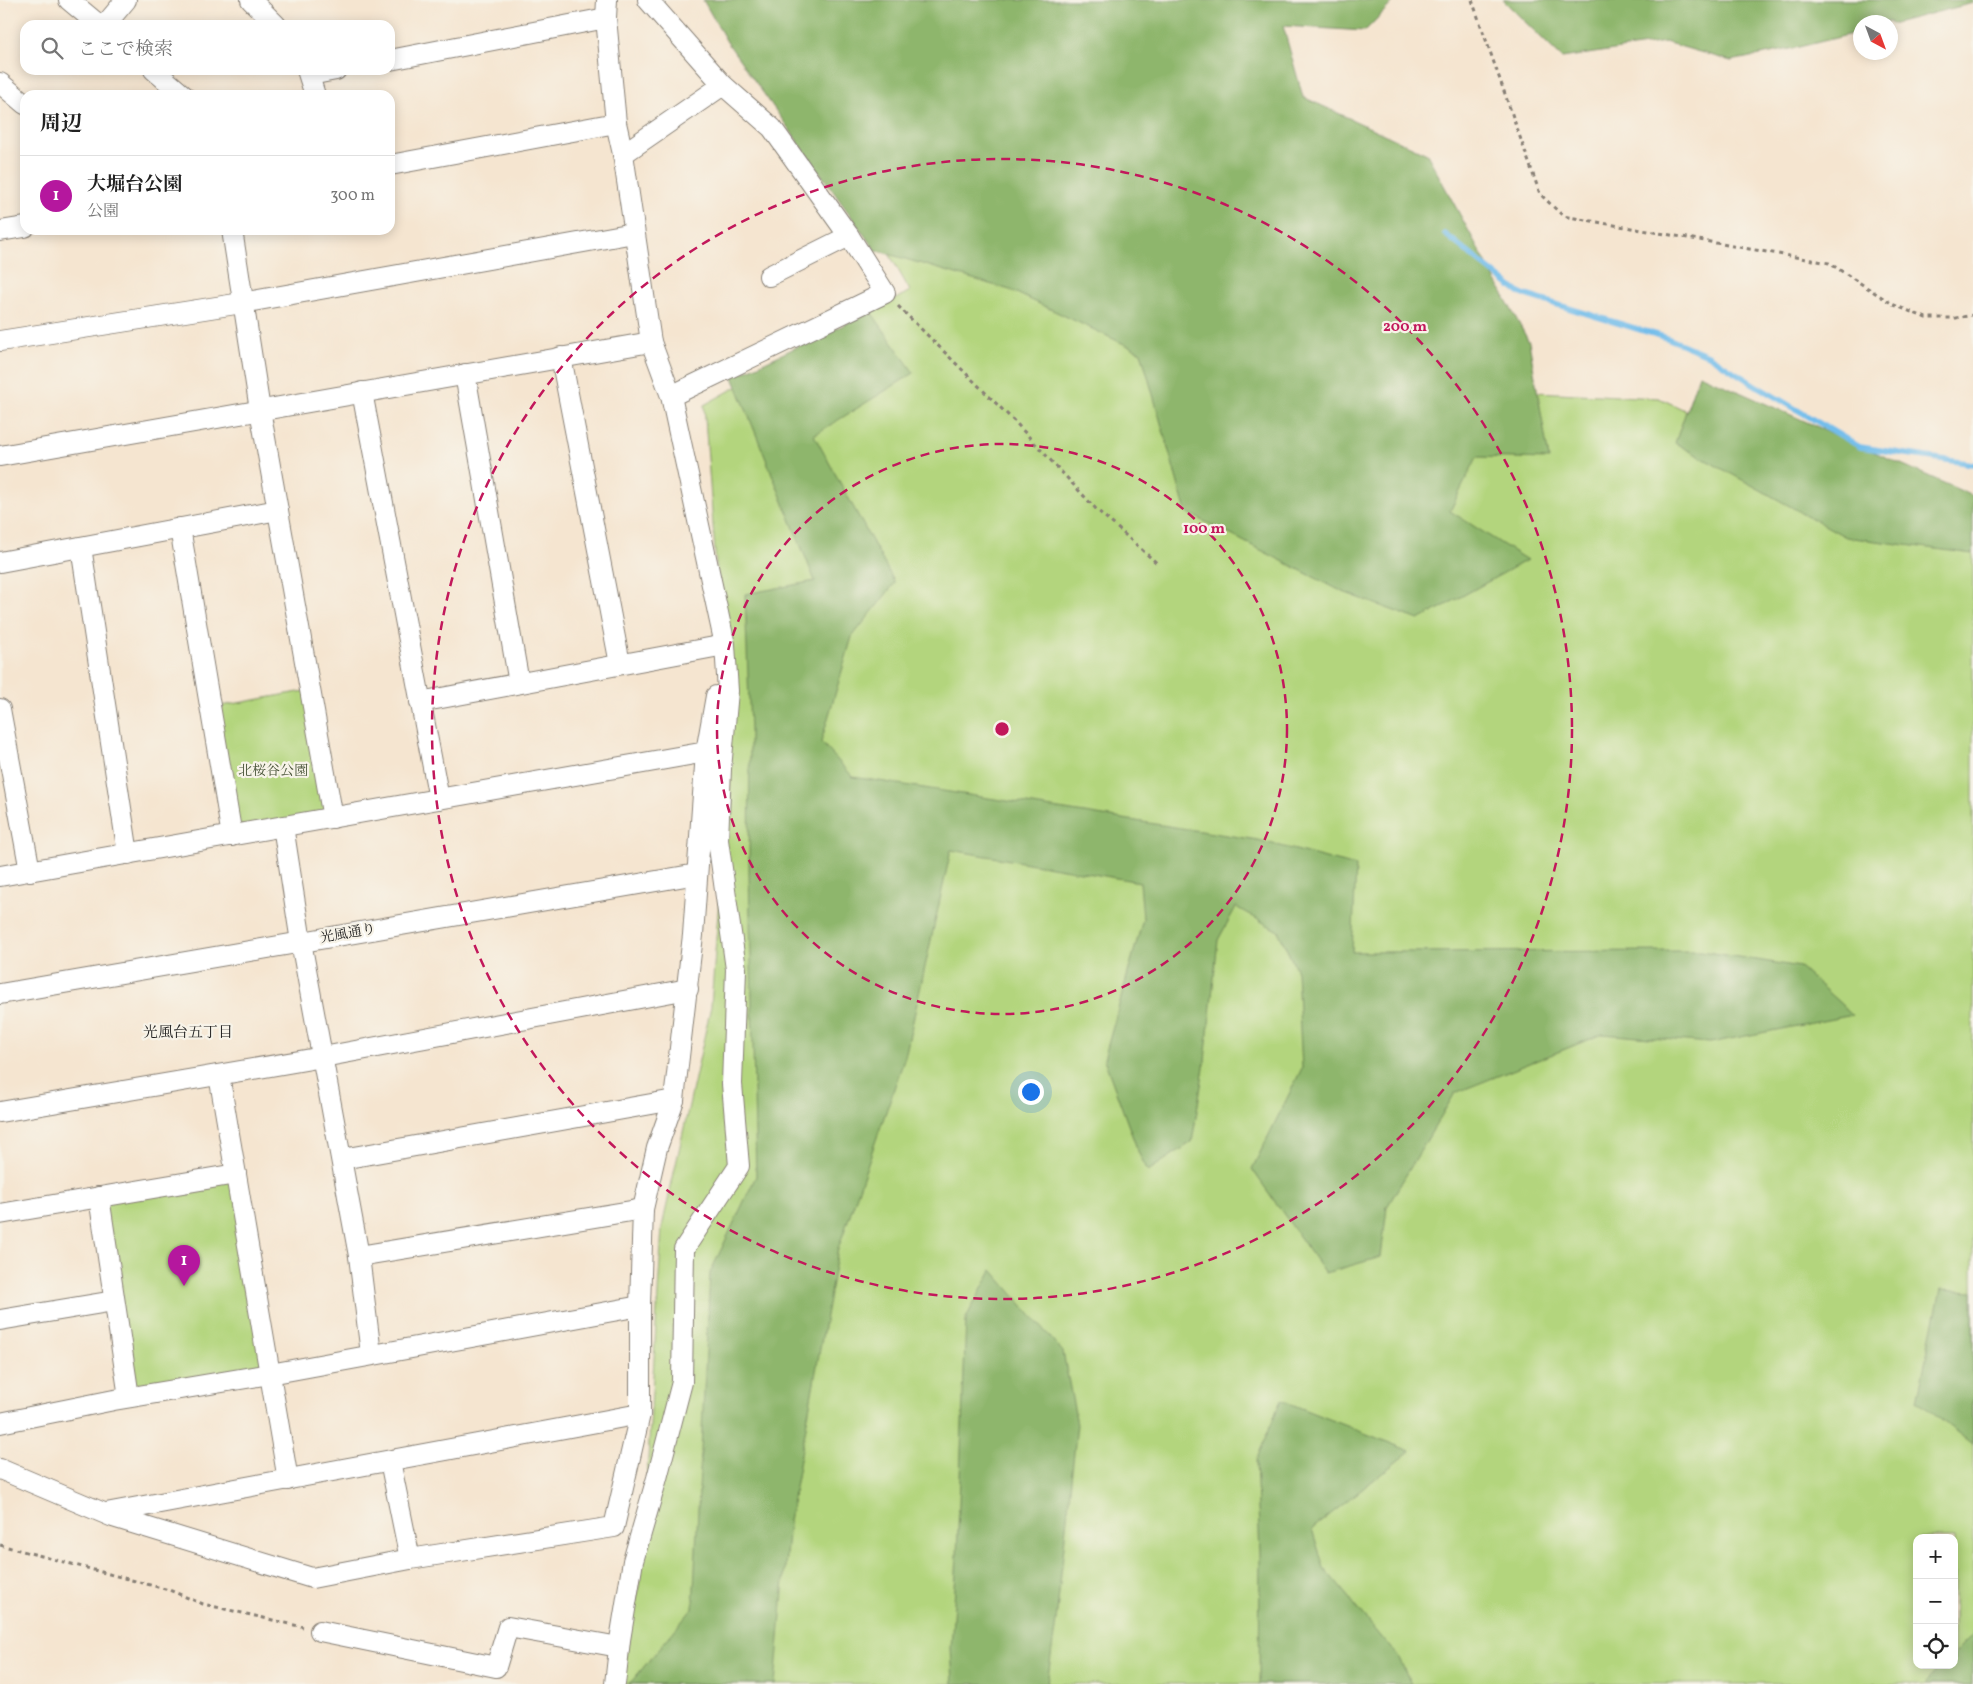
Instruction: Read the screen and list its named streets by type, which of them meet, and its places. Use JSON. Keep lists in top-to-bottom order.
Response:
{
  "streets": {
    "street": ["光風通り"]
  },
  "districts": ["光風台五丁目"],
  "parks": ["北桜谷公園"],
  "north": "bottom right",
  "page": {
    "search": "ここで検索",
    "heading": "周辺",
    "list": [
      {
        "mark": "1",
        "name": "大堀台公園",
        "note": "公園",
        "value": "300 m"
      }
    ],
    "pins": "1",
    "map_buttons": ["+", "−"]
  },
  "rings": ["200 m", "100 m"]
}
